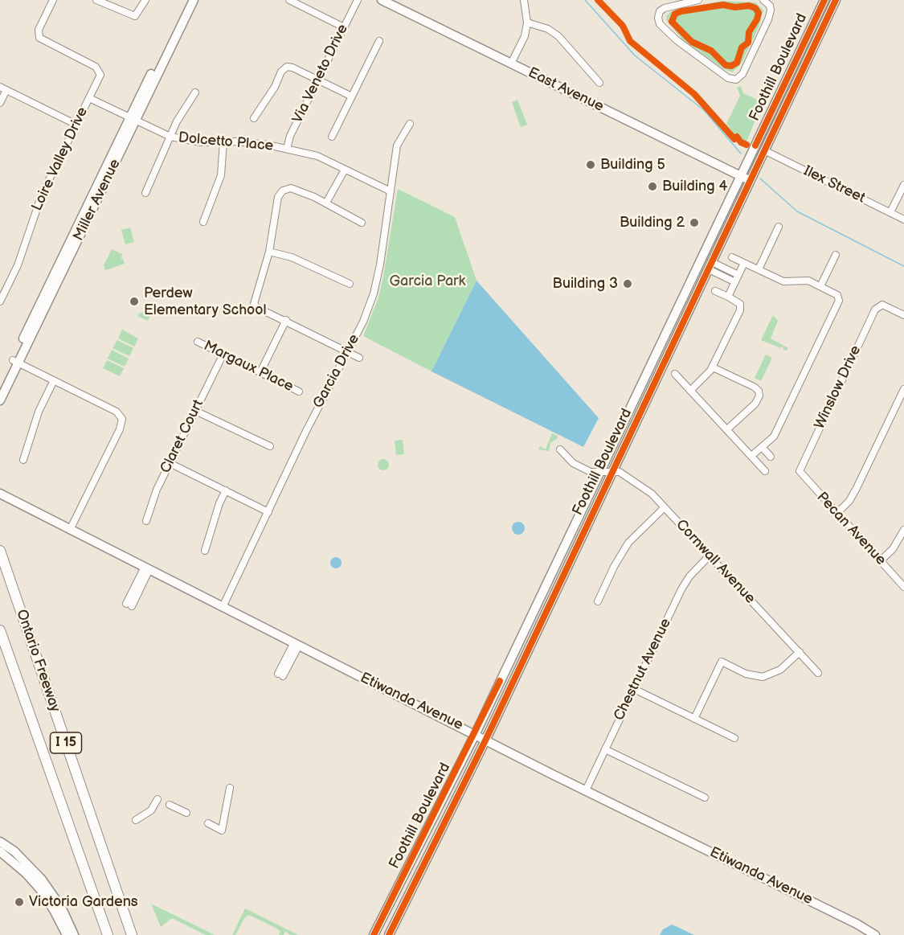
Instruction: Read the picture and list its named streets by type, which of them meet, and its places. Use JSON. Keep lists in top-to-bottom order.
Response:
{
  "streets": {
    "highway": ["Ontario Freeway", "I 15"],
    "main road": [
      "Foothill Boulevard",
      "East Avenue",
      "Miller Avenue",
      "Etiwanda Avenue"
    ],
    "street": [
      "Via Veneto Drive",
      "Dolcetto Place",
      "Loire Valley Drive",
      "Ilex Street",
      "Margaux Place",
      "Garcia Drive",
      "Winslow Drive",
      "Claret Court",
      "Pecan Avenue",
      "Cornwall Avenue",
      "Chestnut Avenue"
    ]
  },
  "crossings": [
    ["Foothill Boulevard", "East Avenue"],
    ["Foothill Boulevard", "Ilex Street"],
    ["Foothill Boulevard", "Cornwall Avenue"],
    ["Foothill Boulevard", "Etiwanda Avenue"],
    ["Via Veneto Drive", "Dolcetto Place"],
    ["Dolcetto Place", "Loire Valley Drive"],
    ["Dolcetto Place", "Miller Avenue"],
    ["Dolcetto Place", "Garcia Drive"],
    ["Margaux Place", "Claret Court"],
    ["Garcia Drive", "Etiwanda Avenue"],
    ["Winslow Drive", "Pecan Avenue"],
    ["Cornwall Avenue", "Chestnut Avenue"],
    ["Chestnut Avenue", "Etiwanda Avenue"]
  ],
  "parks": ["Garcia Park"],
  "places": [
    "Building 5",
    "Building 4",
    "Building 2",
    "Building 3",
    "Perdew Elementary School",
    "Victoria Gardens"
  ]
}
